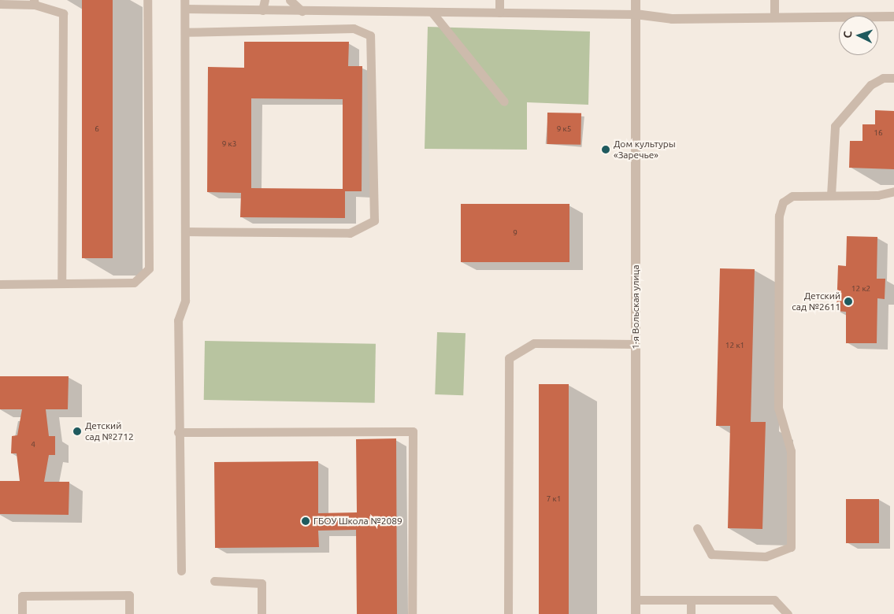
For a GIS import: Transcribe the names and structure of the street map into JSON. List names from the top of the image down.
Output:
{
  "streets": {
    "street": ["1-я Вольская улица"]
  },
  "places": [
    "Дом культуры «Заречье»",
    "Детский сад №2611",
    "Детский сад №2712",
    "ГБОУ Школа №2089"
  ],
  "house_numbers": [
    "6",
    "9 к5",
    "16",
    "9 к3",
    "9",
    "12 к2",
    "12 к1",
    "4",
    "7 к1"
  ],
  "north": "left"
}
